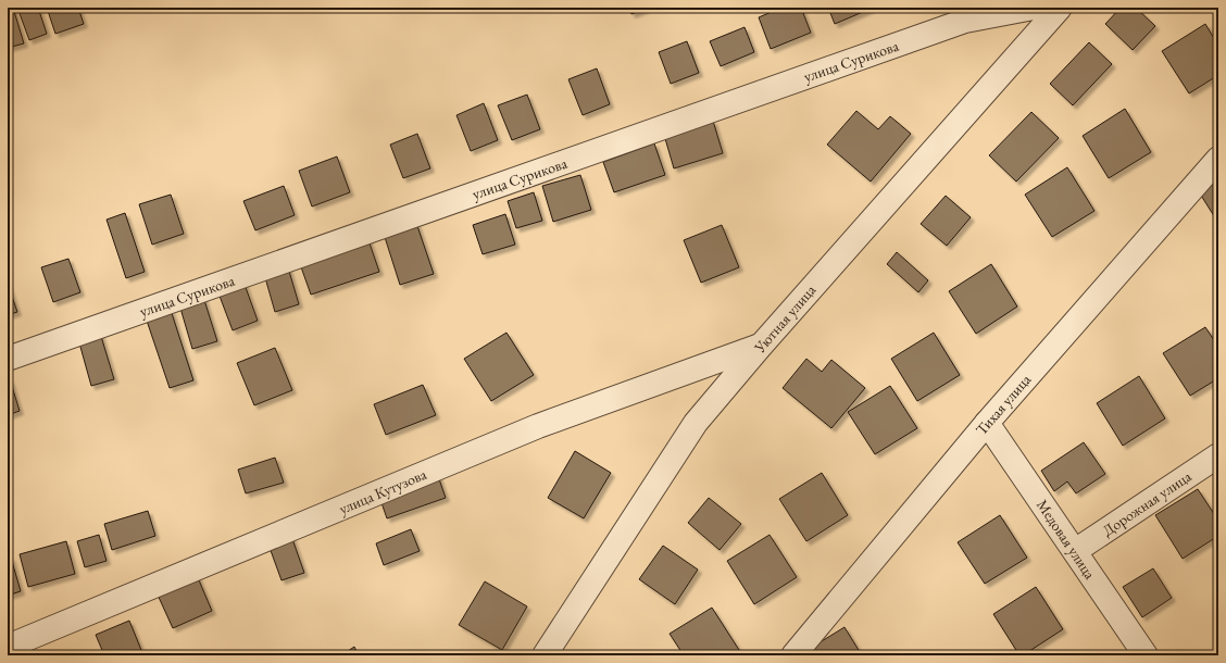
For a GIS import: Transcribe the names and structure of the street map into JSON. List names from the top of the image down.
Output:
{
  "streets": {
    "street": [
      "улица Сурикова",
      "Уютная улица",
      "Тихая улица",
      "улица Кутузова",
      "Дорожная улица",
      "Медовая улица"
    ]
  },
  "crossings": [
    ["Уютная улица", "улица Кутузова"],
    ["Тихая улица", "Медовая улица"],
    ["Дорожная улица", "Медовая улица"]
  ]
}
